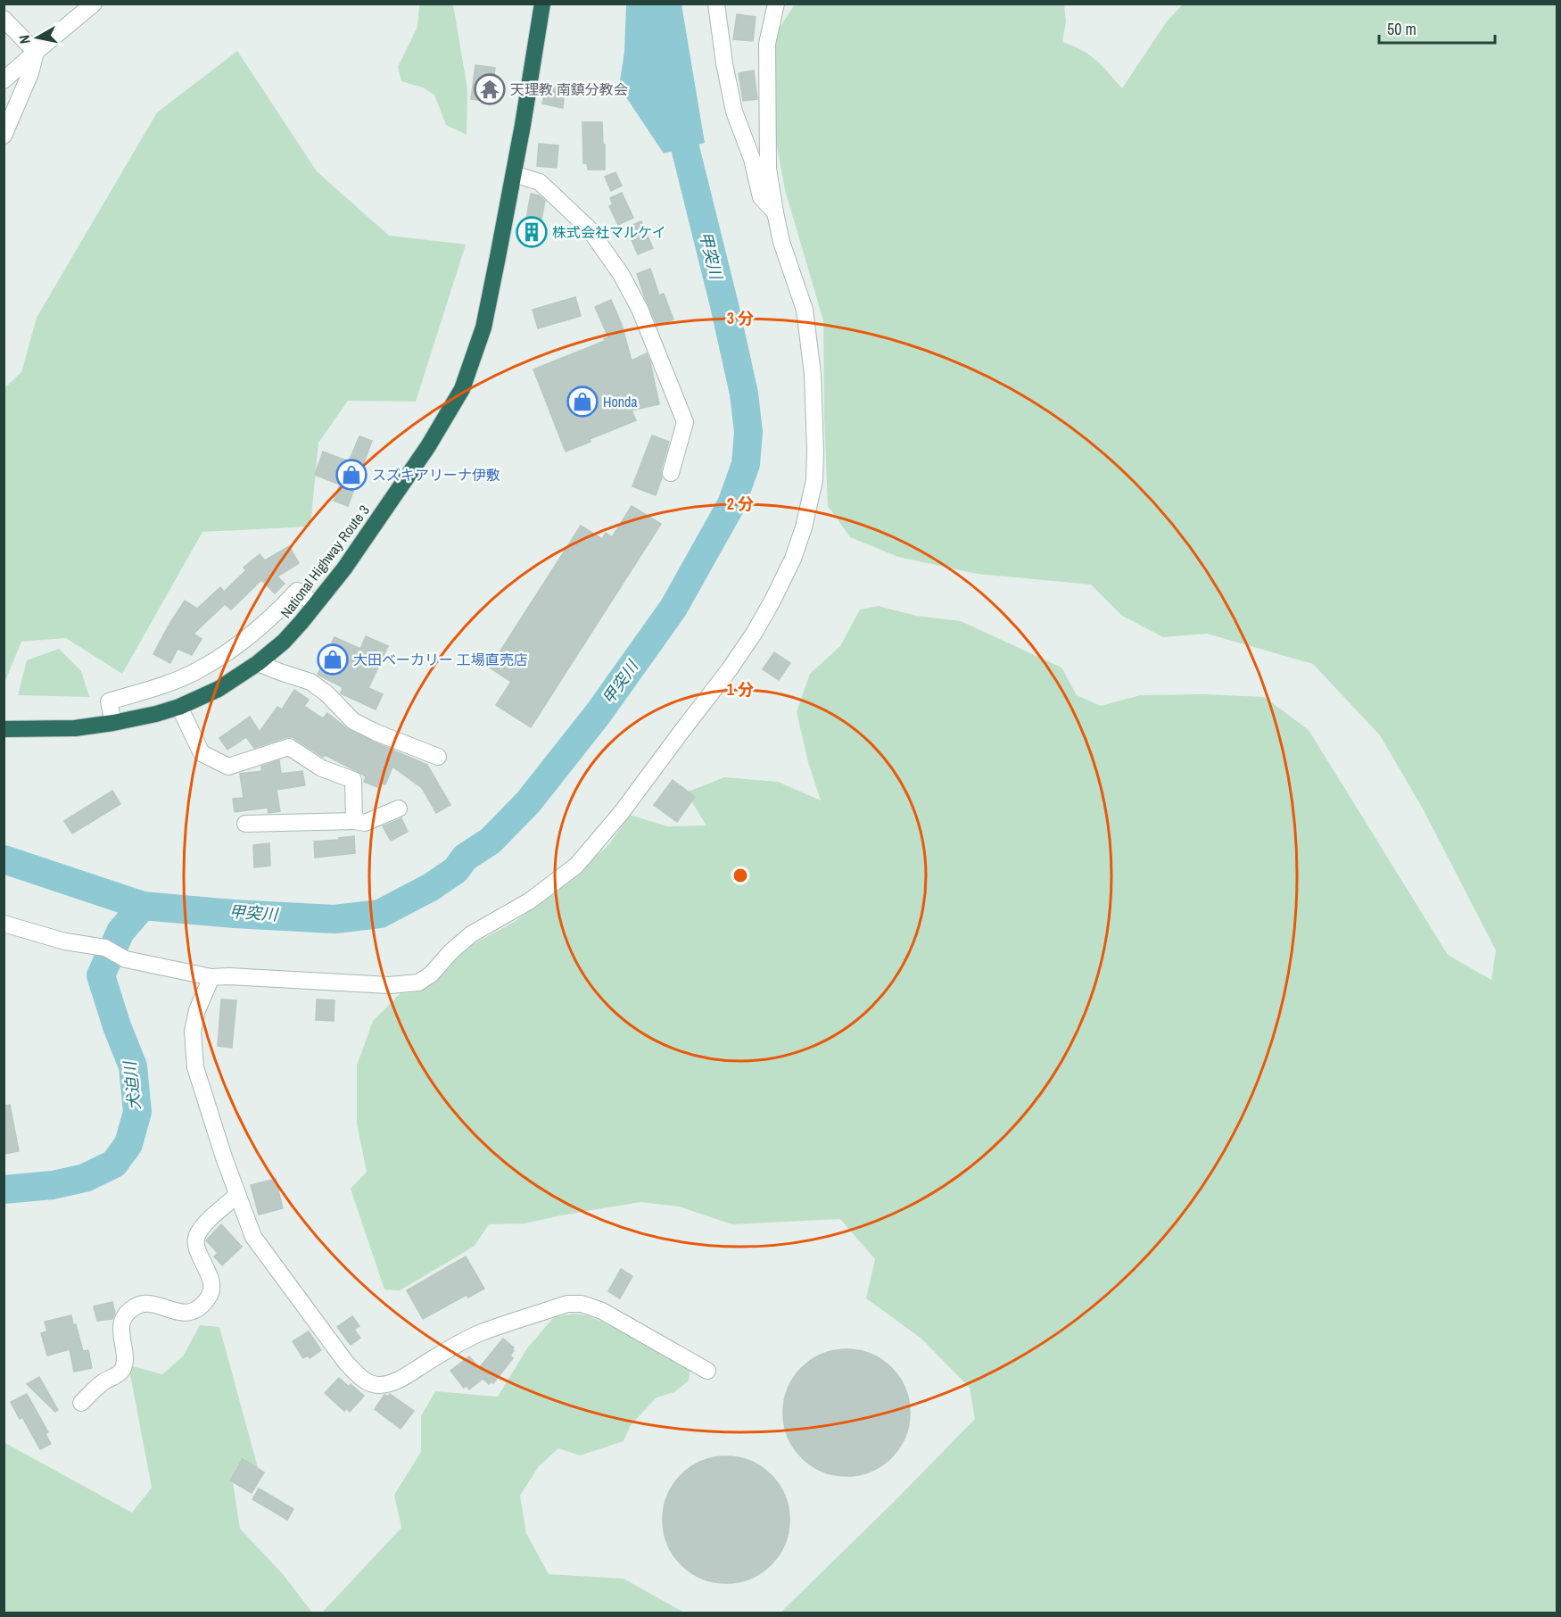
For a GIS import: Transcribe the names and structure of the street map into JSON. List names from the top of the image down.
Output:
{
  "streets": {
    "highway": ["National Highway Route 3"]
  },
  "water": ["甲突川", "犬迫川"],
  "places": {
    "temple": ["天理教 南鎮分教会"],
    "building": ["株式会社マルケイ"],
    "shop": ["Honda", "スズキアリーナ伊敷", "大田ベーカリー 工場直売店"]
  },
  "scale_bar": "50 m",
  "north": "left",
  "rings": ["3 分", "2 分", "1 分"]
}
